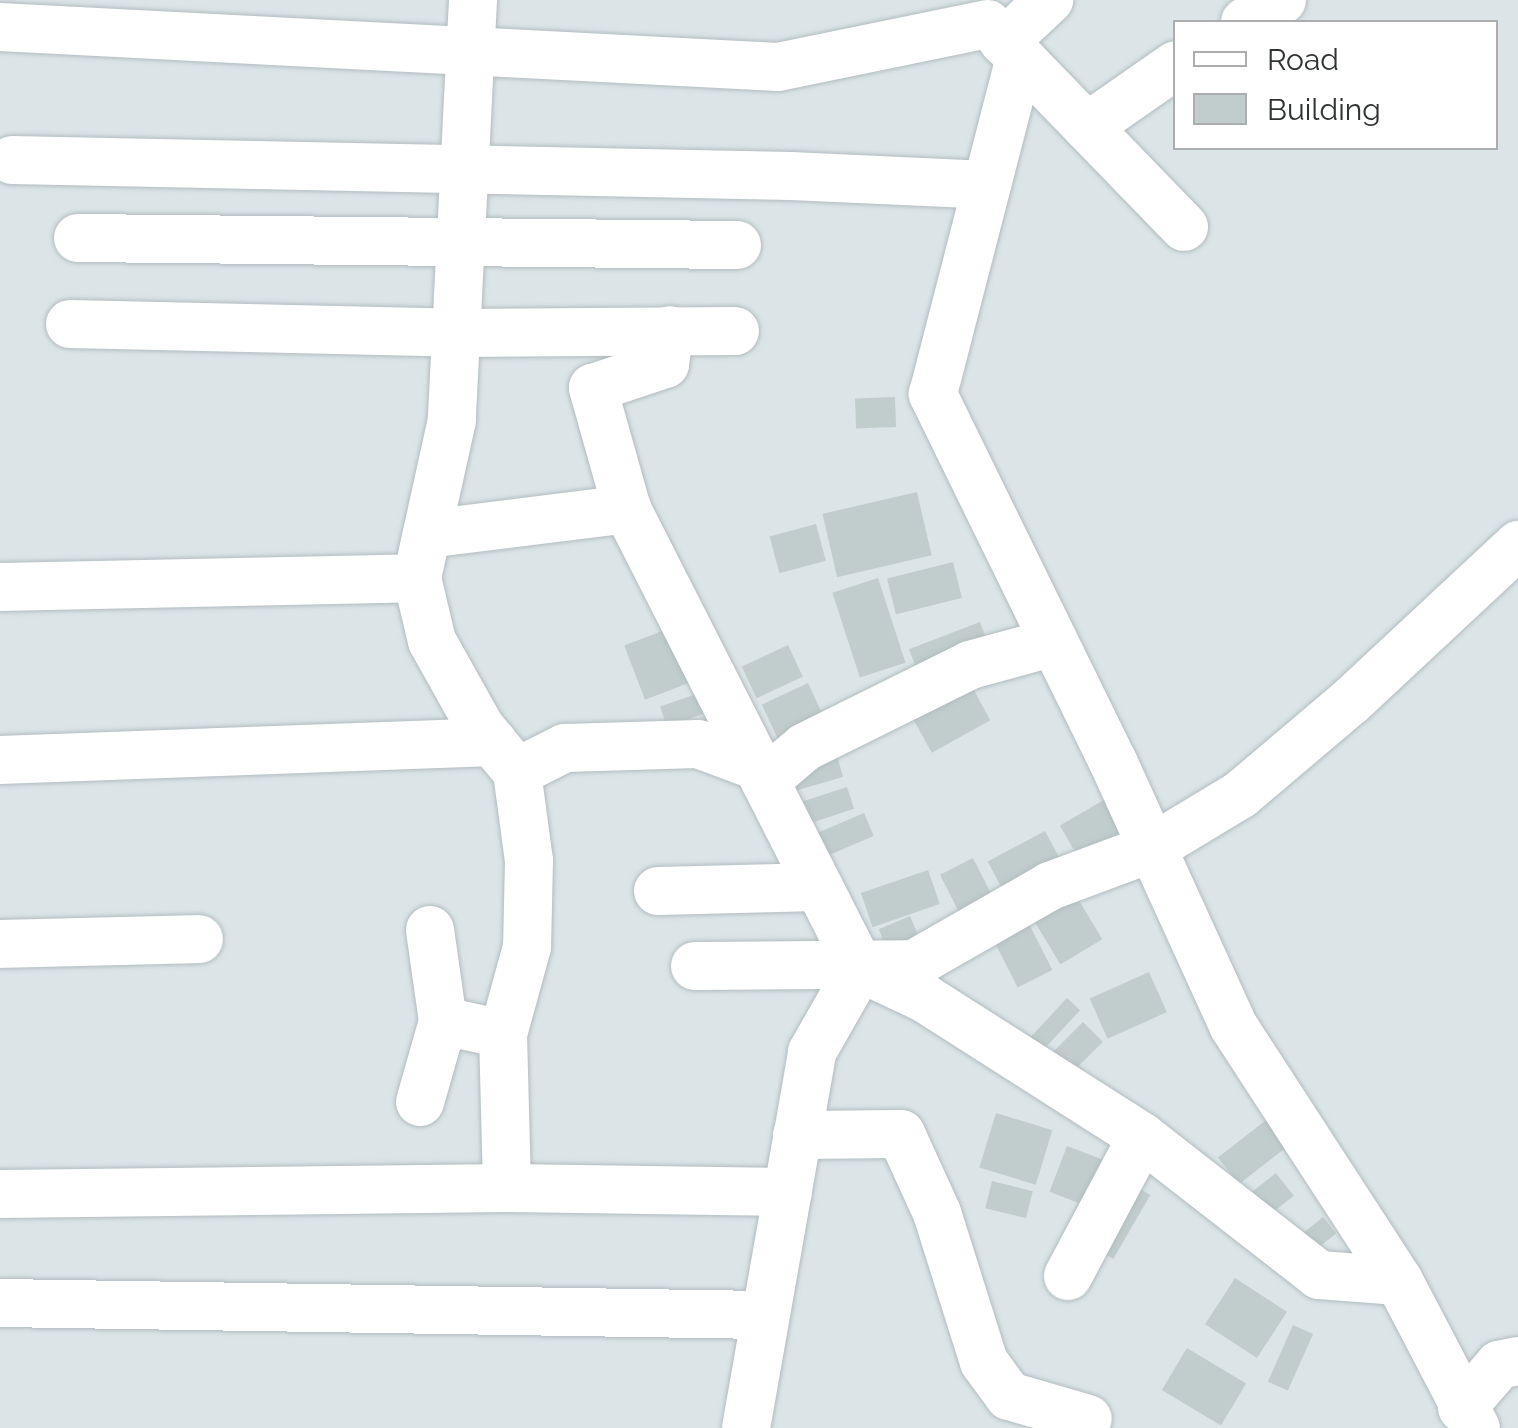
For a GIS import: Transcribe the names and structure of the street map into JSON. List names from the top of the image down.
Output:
{
  "legend": ["Road", "Building"]
}
